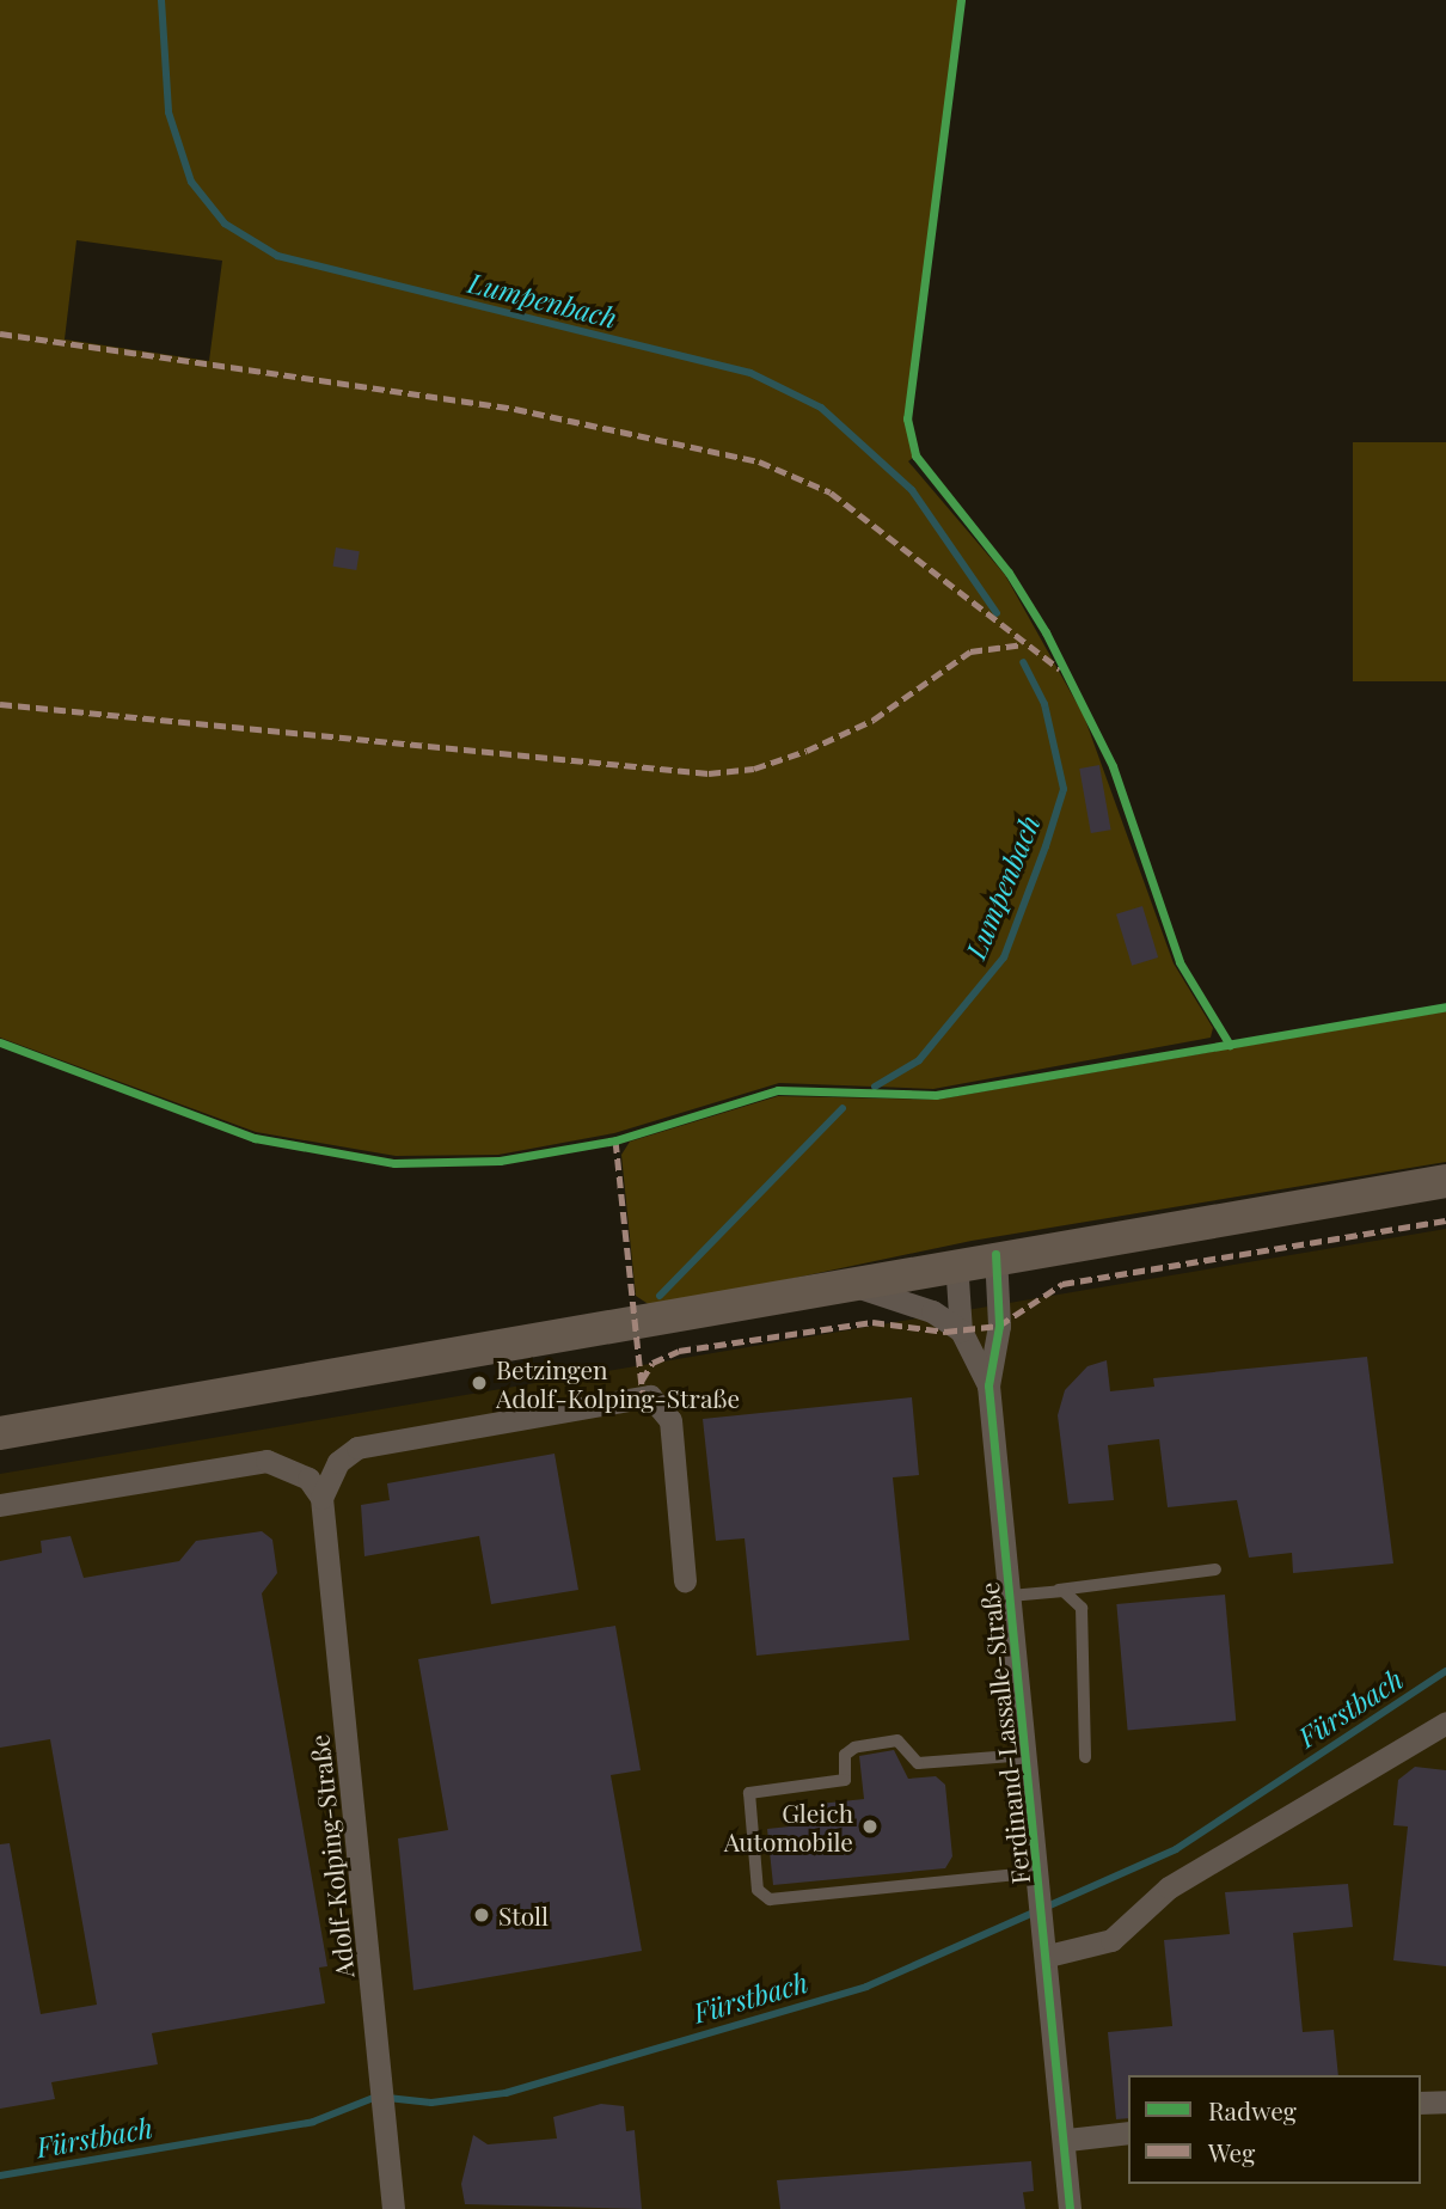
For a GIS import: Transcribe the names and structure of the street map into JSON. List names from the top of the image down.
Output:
{
  "streets": {
    "street": ["Ferdinand-Lassalle-Straße", "Adolf-Kolping-Straße"]
  },
  "water": ["Lumpenbach", "Fürstbach"],
  "places": ["Betzingen Adolf-Kolping-Straße", "Gleich Automobile", "Stoll"],
  "legend": ["Radweg", "Weg"]
}
